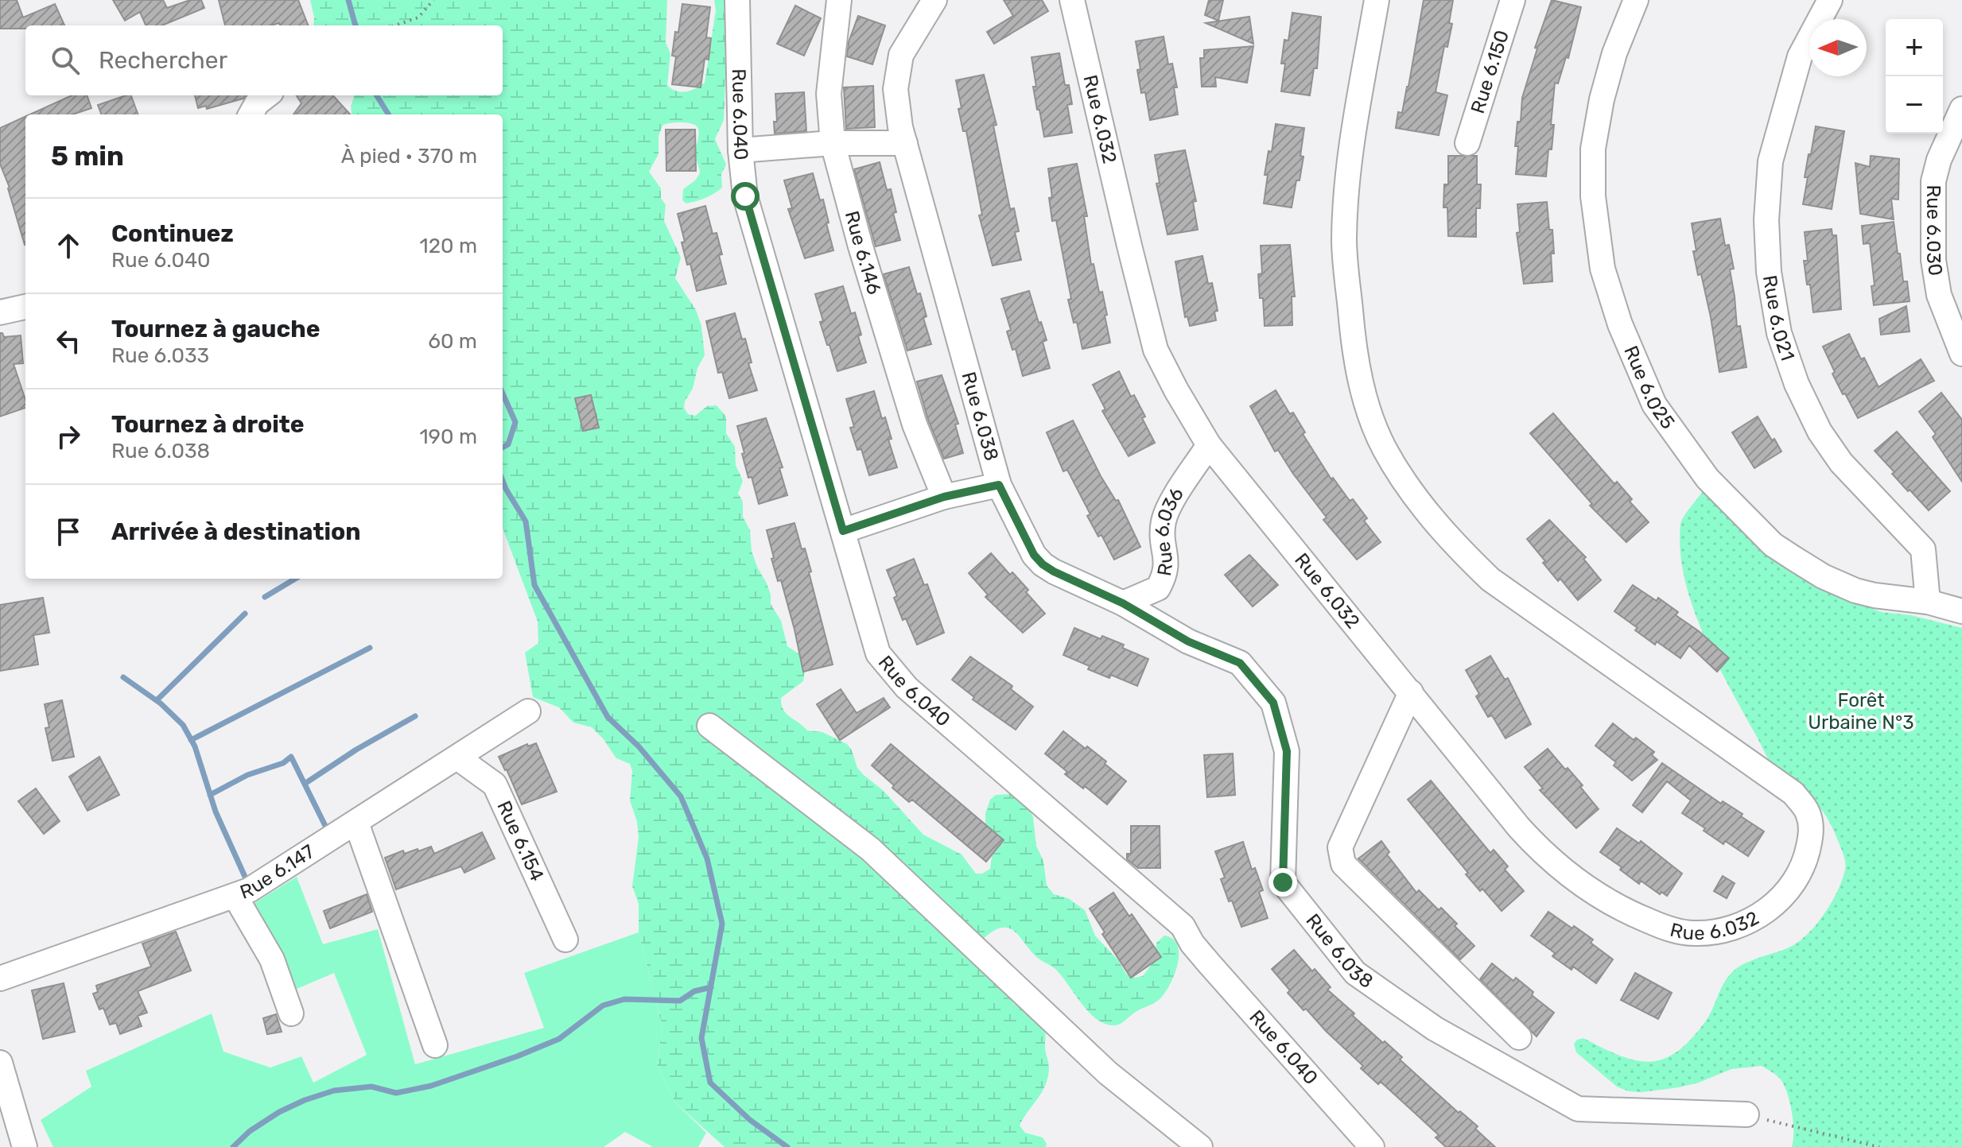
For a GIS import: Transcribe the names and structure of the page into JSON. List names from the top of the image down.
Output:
{
  "streets": {
    "street": [
      "Rue 6.150",
      "Rue 6.040",
      "Rue 6.032",
      "Rue 6.030",
      "Rue 6.146",
      "Rue 6.021",
      "Rue 6.025",
      "Rue 6.038",
      "Rue 6.036",
      "Rue 6.154",
      "Rue 6.147"
    ]
  },
  "crossings": [
    ["Rue 6.032", "Rue 6.036"],
    ["Rue 6.021", "Rue 6.025"],
    ["Rue 6.038", "Rue 6.036"],
    ["Rue 6.154", "Rue 6.147"]
  ],
  "parks": ["Forêt Urbaine N°3"],
  "north": "left",
  "page": {
    "map_buttons": ["+", "−"],
    "search": "Rechercher",
    "heading": ["5 min", "À pied · 370 m"],
    "list": [
      ["Continuez", "Rue 6.040", "120 m"],
      ["Tournez à gauche", "Rue 6.033", "60 m"],
      ["Tournez à droite", "Rue 6.038", "190 m"],
      "Arrivée à destination"
    ]
  }
}
